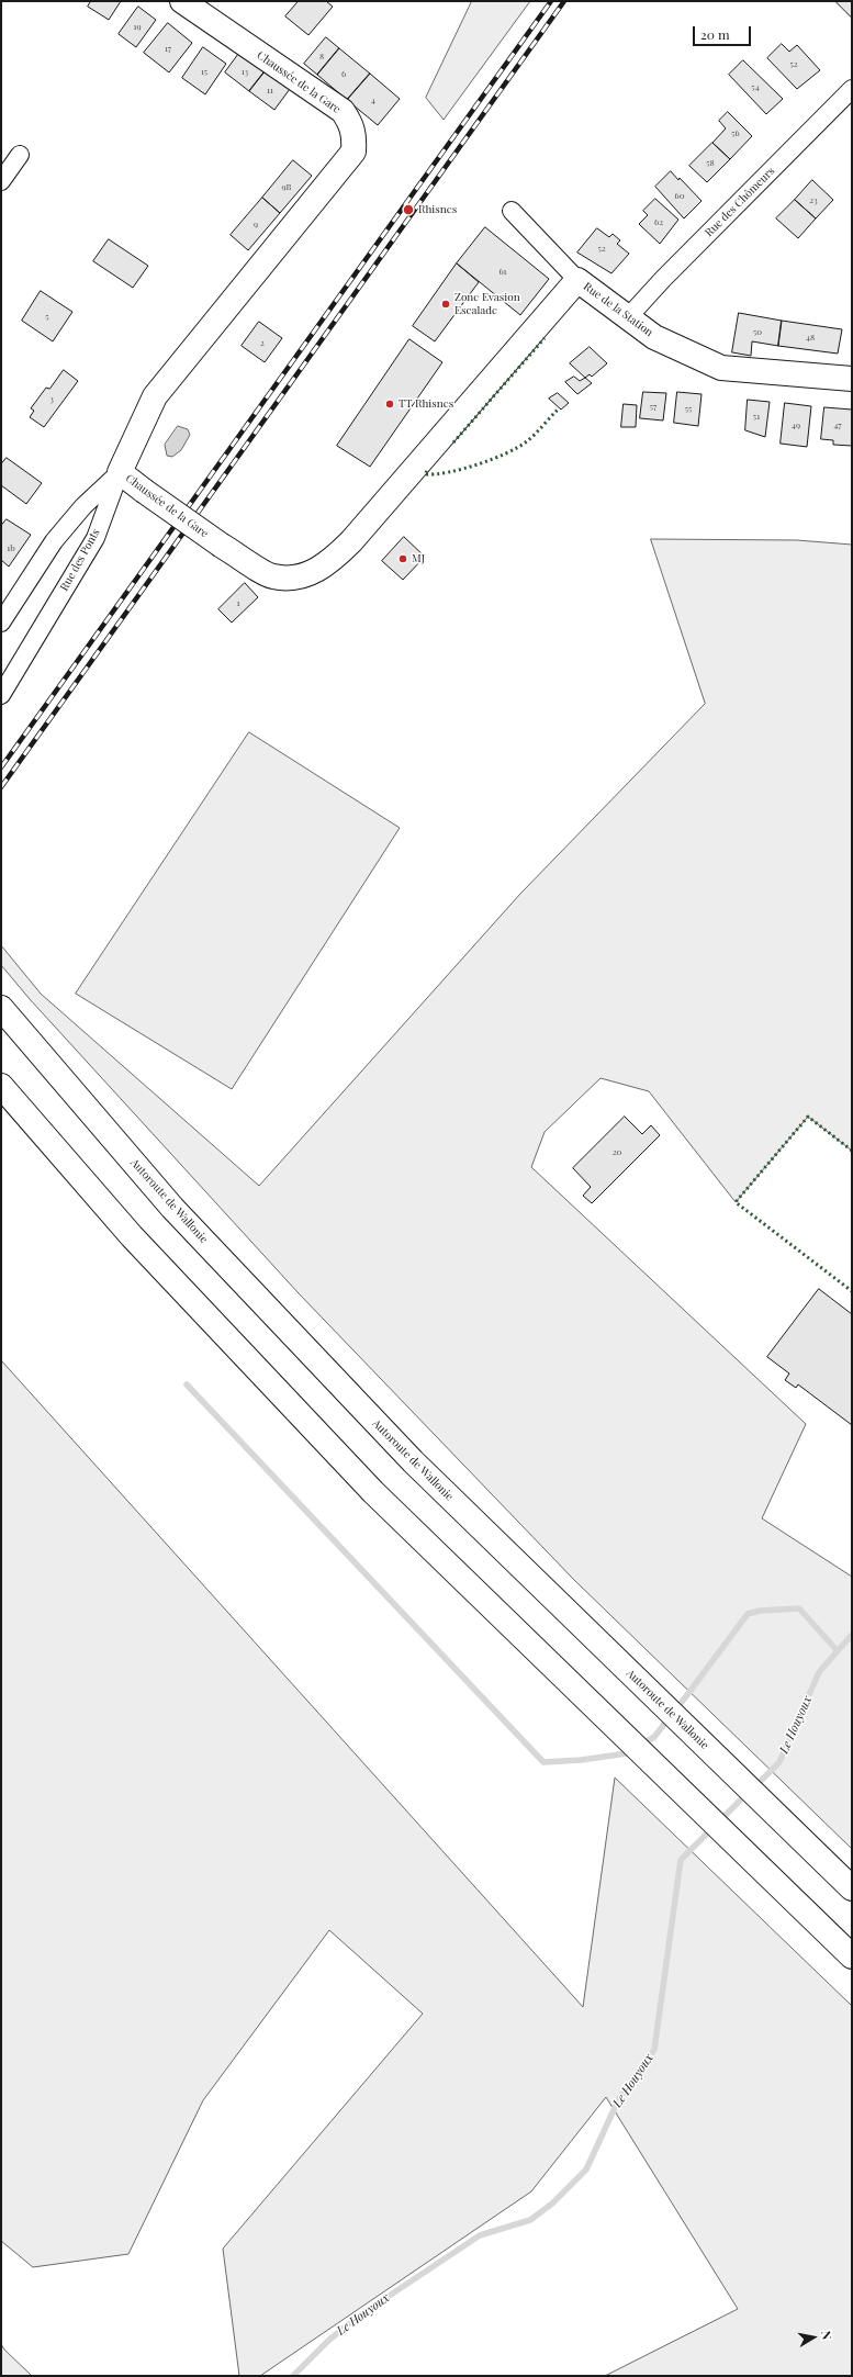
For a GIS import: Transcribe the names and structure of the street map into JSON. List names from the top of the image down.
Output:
{
  "streets": {
    "main road": ["Chaussée de la Gare", "Rue de la Station", "Autoroute de Wallonie"],
    "street": ["Rue des Chômeurs", "Rue des Ponts"]
  },
  "crossings": [
    ["Chaussée de la Gare", "Rue de la Station"],
    ["Chaussée de la Gare", "Rue des Ponts"],
    ["Rue des Chômeurs", "Rue de la Station"]
  ],
  "water": ["Le Houyoux"],
  "places": [
    "Rhisnes",
    "Zone Evasion Escalade",
    "TT Rhisnes",
    "MJ"
  ],
  "house_numbers": [
    "19",
    "17",
    "8",
    "52",
    "15",
    "13",
    "6",
    "54",
    "11",
    "4",
    "56",
    "58",
    "9B",
    "60",
    "23",
    "62",
    "9",
    "52",
    "61",
    "5",
    "50",
    "48",
    "2",
    "3",
    "57",
    "55",
    "51",
    "49",
    "47",
    "1b",
    "1",
    "20"
  ],
  "scale_bar": "20 m",
  "north": "right"
}
